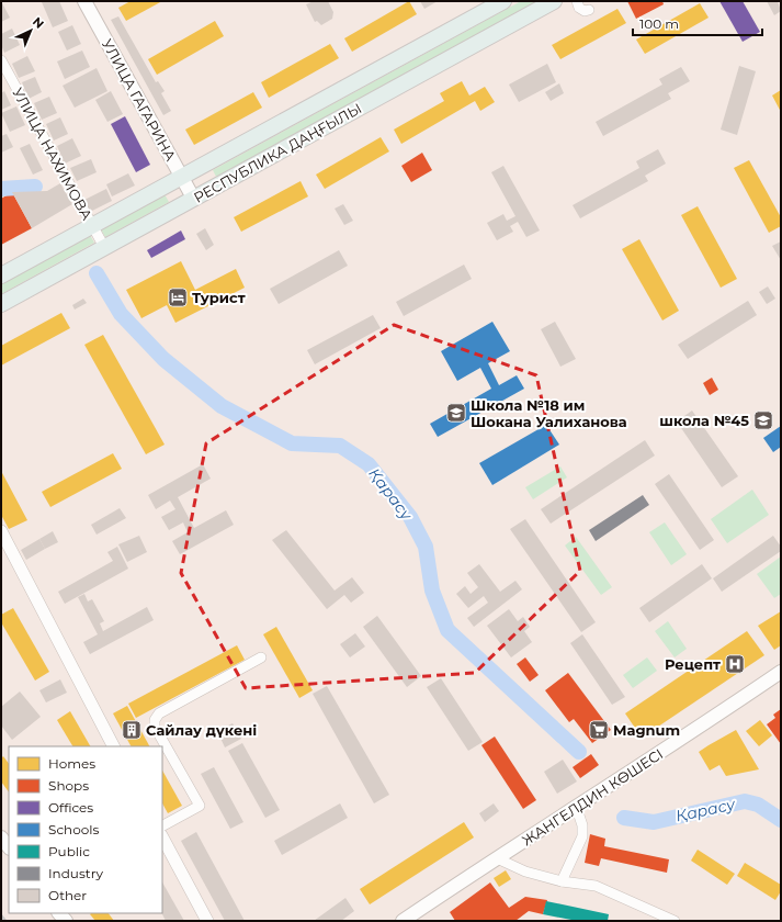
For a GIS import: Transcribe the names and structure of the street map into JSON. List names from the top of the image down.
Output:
{
  "streets": {
    "main road": ["УЛИЦА ГАГАРИНА", "РЕСПУБЛИКА ДАҢҒЫЛЫ", "ЖАНГЕЛДИН КӨШЕСІ"],
    "street": ["УЛИЦА НАХИМОВА"]
  },
  "crossings": [
    ["УЛИЦА ГАГАРИНА", "РЕСПУБЛИКА ДАҢҒЫЛЫ"],
    ["РЕСПУБЛИКА ДАҢҒЫЛЫ", "УЛИЦА НАХИМОВА"]
  ],
  "water": ["Қарасу"],
  "places": {
    "hotel": ["Турист"],
    "school or university": ["Школа №18 им Шокана Уалиханова", "школа №45"],
    "hospital": ["Рецепт"],
    "building": ["Сайлау дүкені"],
    "supermarket": ["Magnum"]
  },
  "legend": [
    "Homes",
    "Shops",
    "Offices",
    "Schools",
    "Public",
    "Industry",
    "Other"
  ],
  "scale_bar": "100 m",
  "north": "top right"
}
